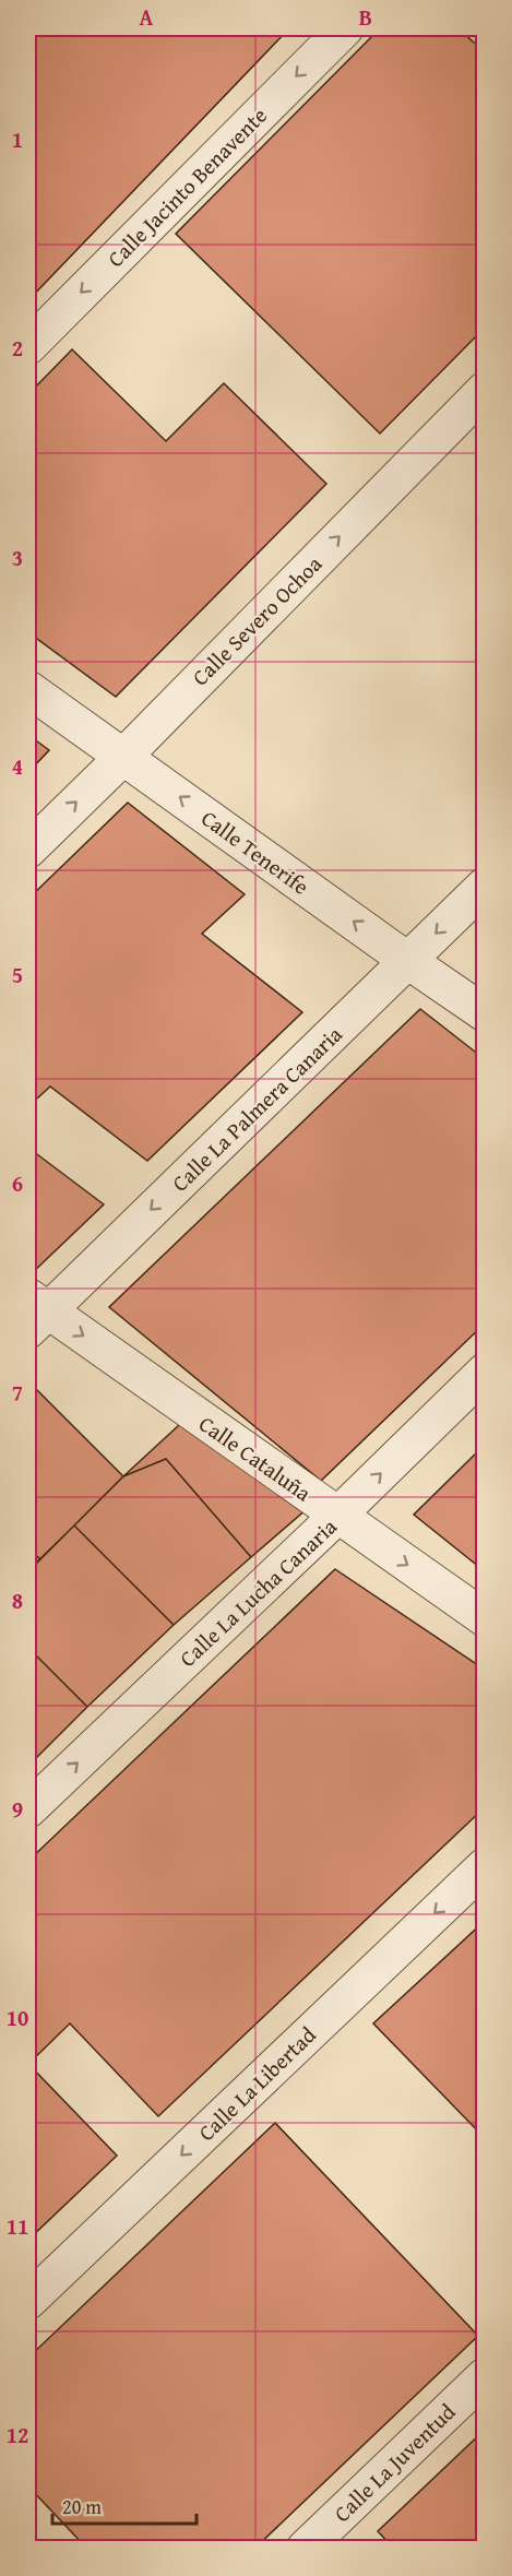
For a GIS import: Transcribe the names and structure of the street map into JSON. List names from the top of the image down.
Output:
{
  "streets": {
    "street": [
      "Calle Jacinto Benavente",
      "Calle Severo Ochoa",
      "Calle Tenerife",
      "Calle La Palmera Canaria",
      "Calle Cataluña",
      "Calle La Lucha Canaria",
      "Calle La Libertad",
      "Calle La Juventud"
    ]
  },
  "crossings": [
    ["Calle Severo Ochoa", "Calle Tenerife"],
    ["Calle Tenerife", "Calle La Palmera Canaria"],
    ["Calle La Palmera Canaria", "Calle Cataluña"],
    ["Calle Cataluña", "Calle La Lucha Canaria"]
  ],
  "one_way": [
    "Calle Jacinto Benavente",
    "Calle Severo Ochoa",
    "Calle Tenerife",
    "Calle La Palmera Canaria",
    "Calle Cataluña",
    "Calle La Lucha Canaria",
    "Calle La Libertad"
  ],
  "scale_bar": "20 m",
  "grid": {
    "columns": ["A", "B"],
    "rows": [
      "1",
      "2",
      "3",
      "4",
      "5",
      "6",
      "7",
      "8",
      "9",
      "10",
      "11",
      "12"
    ]
  }
}
